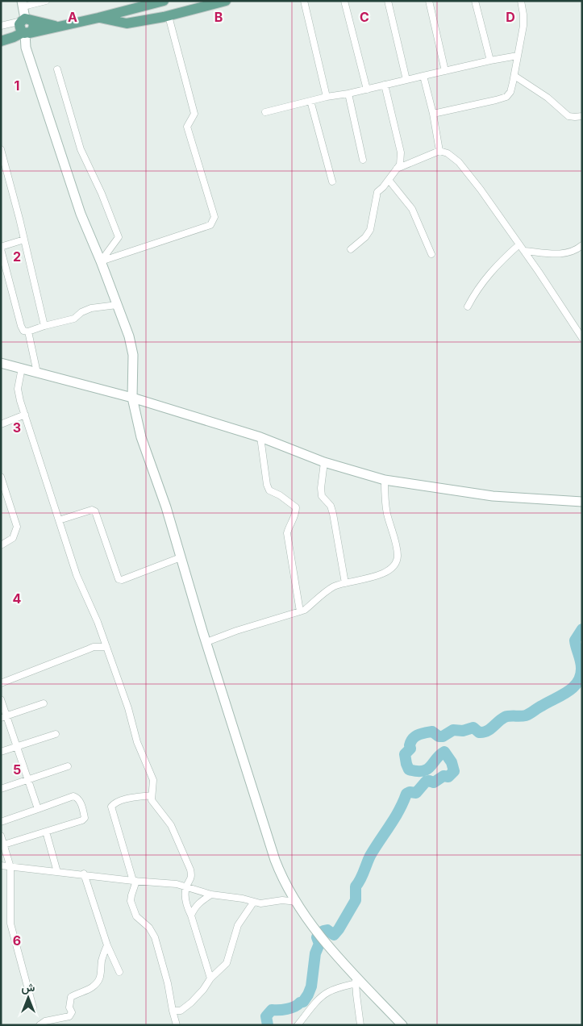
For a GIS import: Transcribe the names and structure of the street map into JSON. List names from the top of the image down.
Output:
{
  "north": "top",
  "grid": {
    "columns": [
      "A",
      "B",
      "C",
      "D"
    ],
    "rows": [
      "1",
      "2",
      "3",
      "4",
      "5",
      "6"
    ]
  }
}
